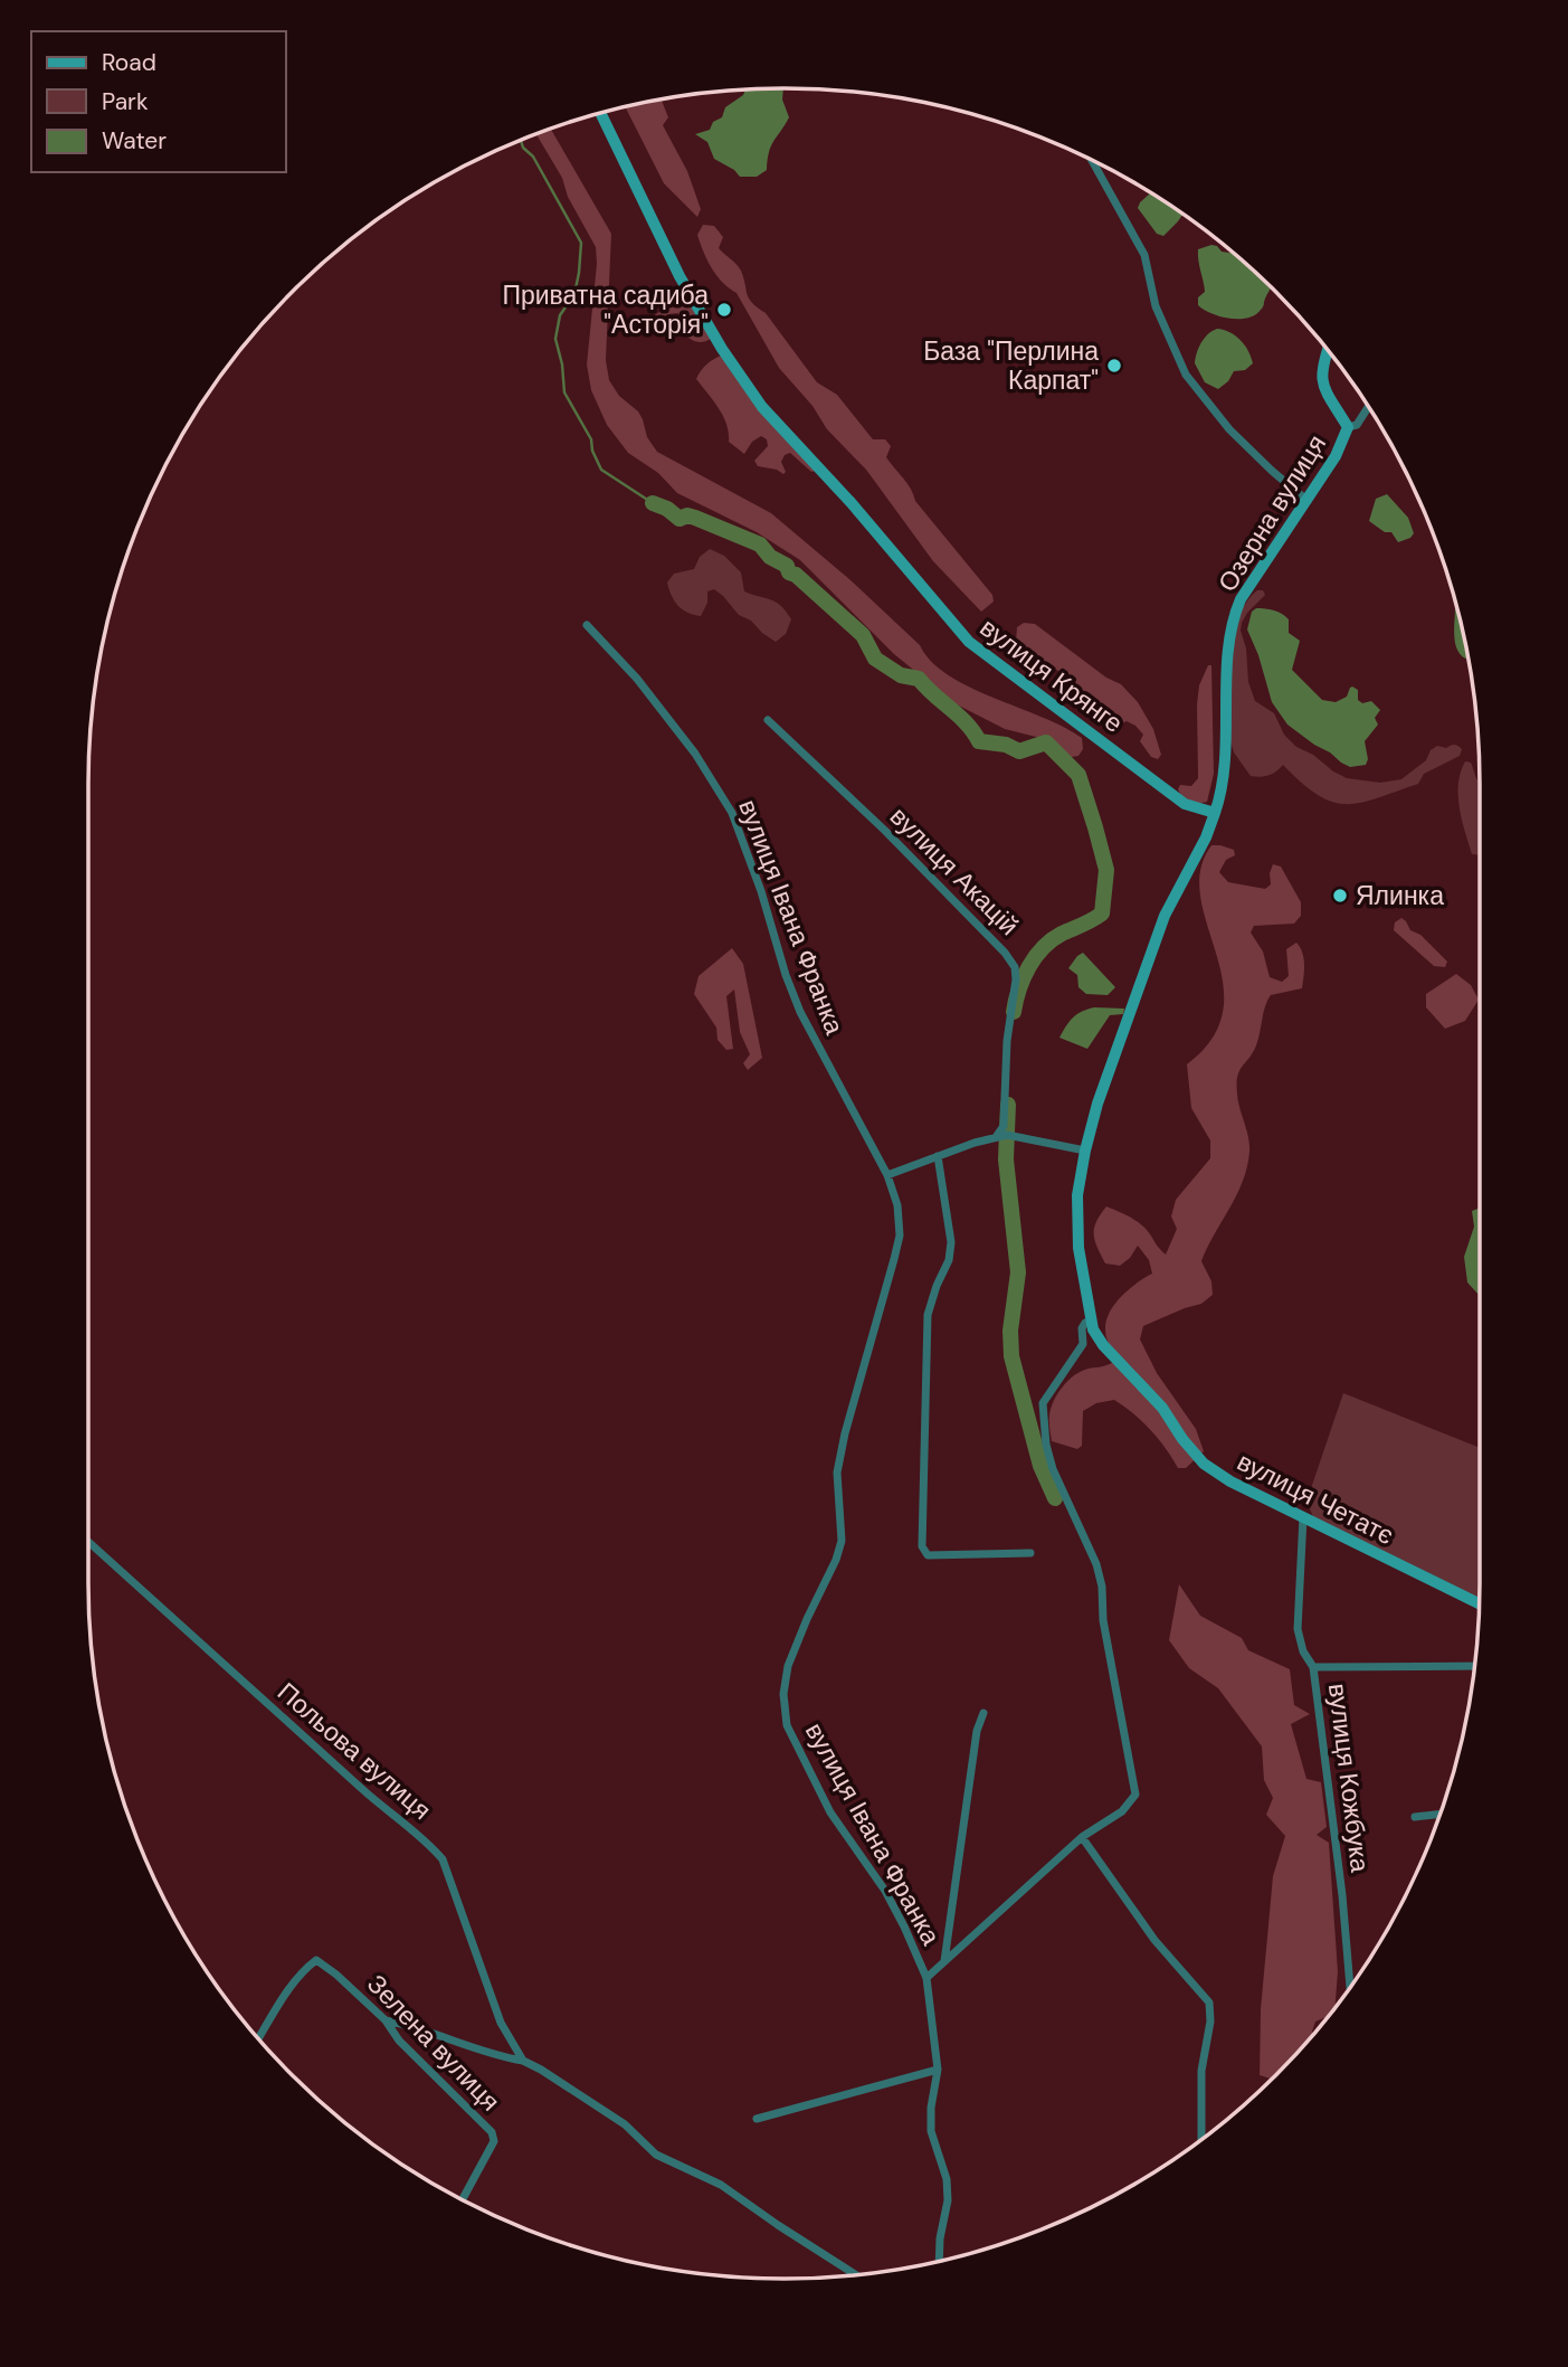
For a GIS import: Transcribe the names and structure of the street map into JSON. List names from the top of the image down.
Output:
{
  "streets": {
    "street": [
      "Озерна вулиця",
      "вулиця Крянге",
      "вулиця Акацій",
      "вулиця Івана Франка",
      "вулиця Четатє",
      "Польова вулиця",
      "вулиця Кожбука",
      "Зелена вулиця"
    ]
  },
  "crossings": [
    ["Озерна вулиця", "вулиця Крянге"],
    ["вулиця Четатє", "вулиця Кожбука"],
    ["Польова вулиця", "Зелена вулиця"]
  ],
  "places": ["Приватна садиба \"Асторія\"", "База \"Перлина Карпат\"", "Ялинка"],
  "legend": ["Road", "Park", "Water"]
}
